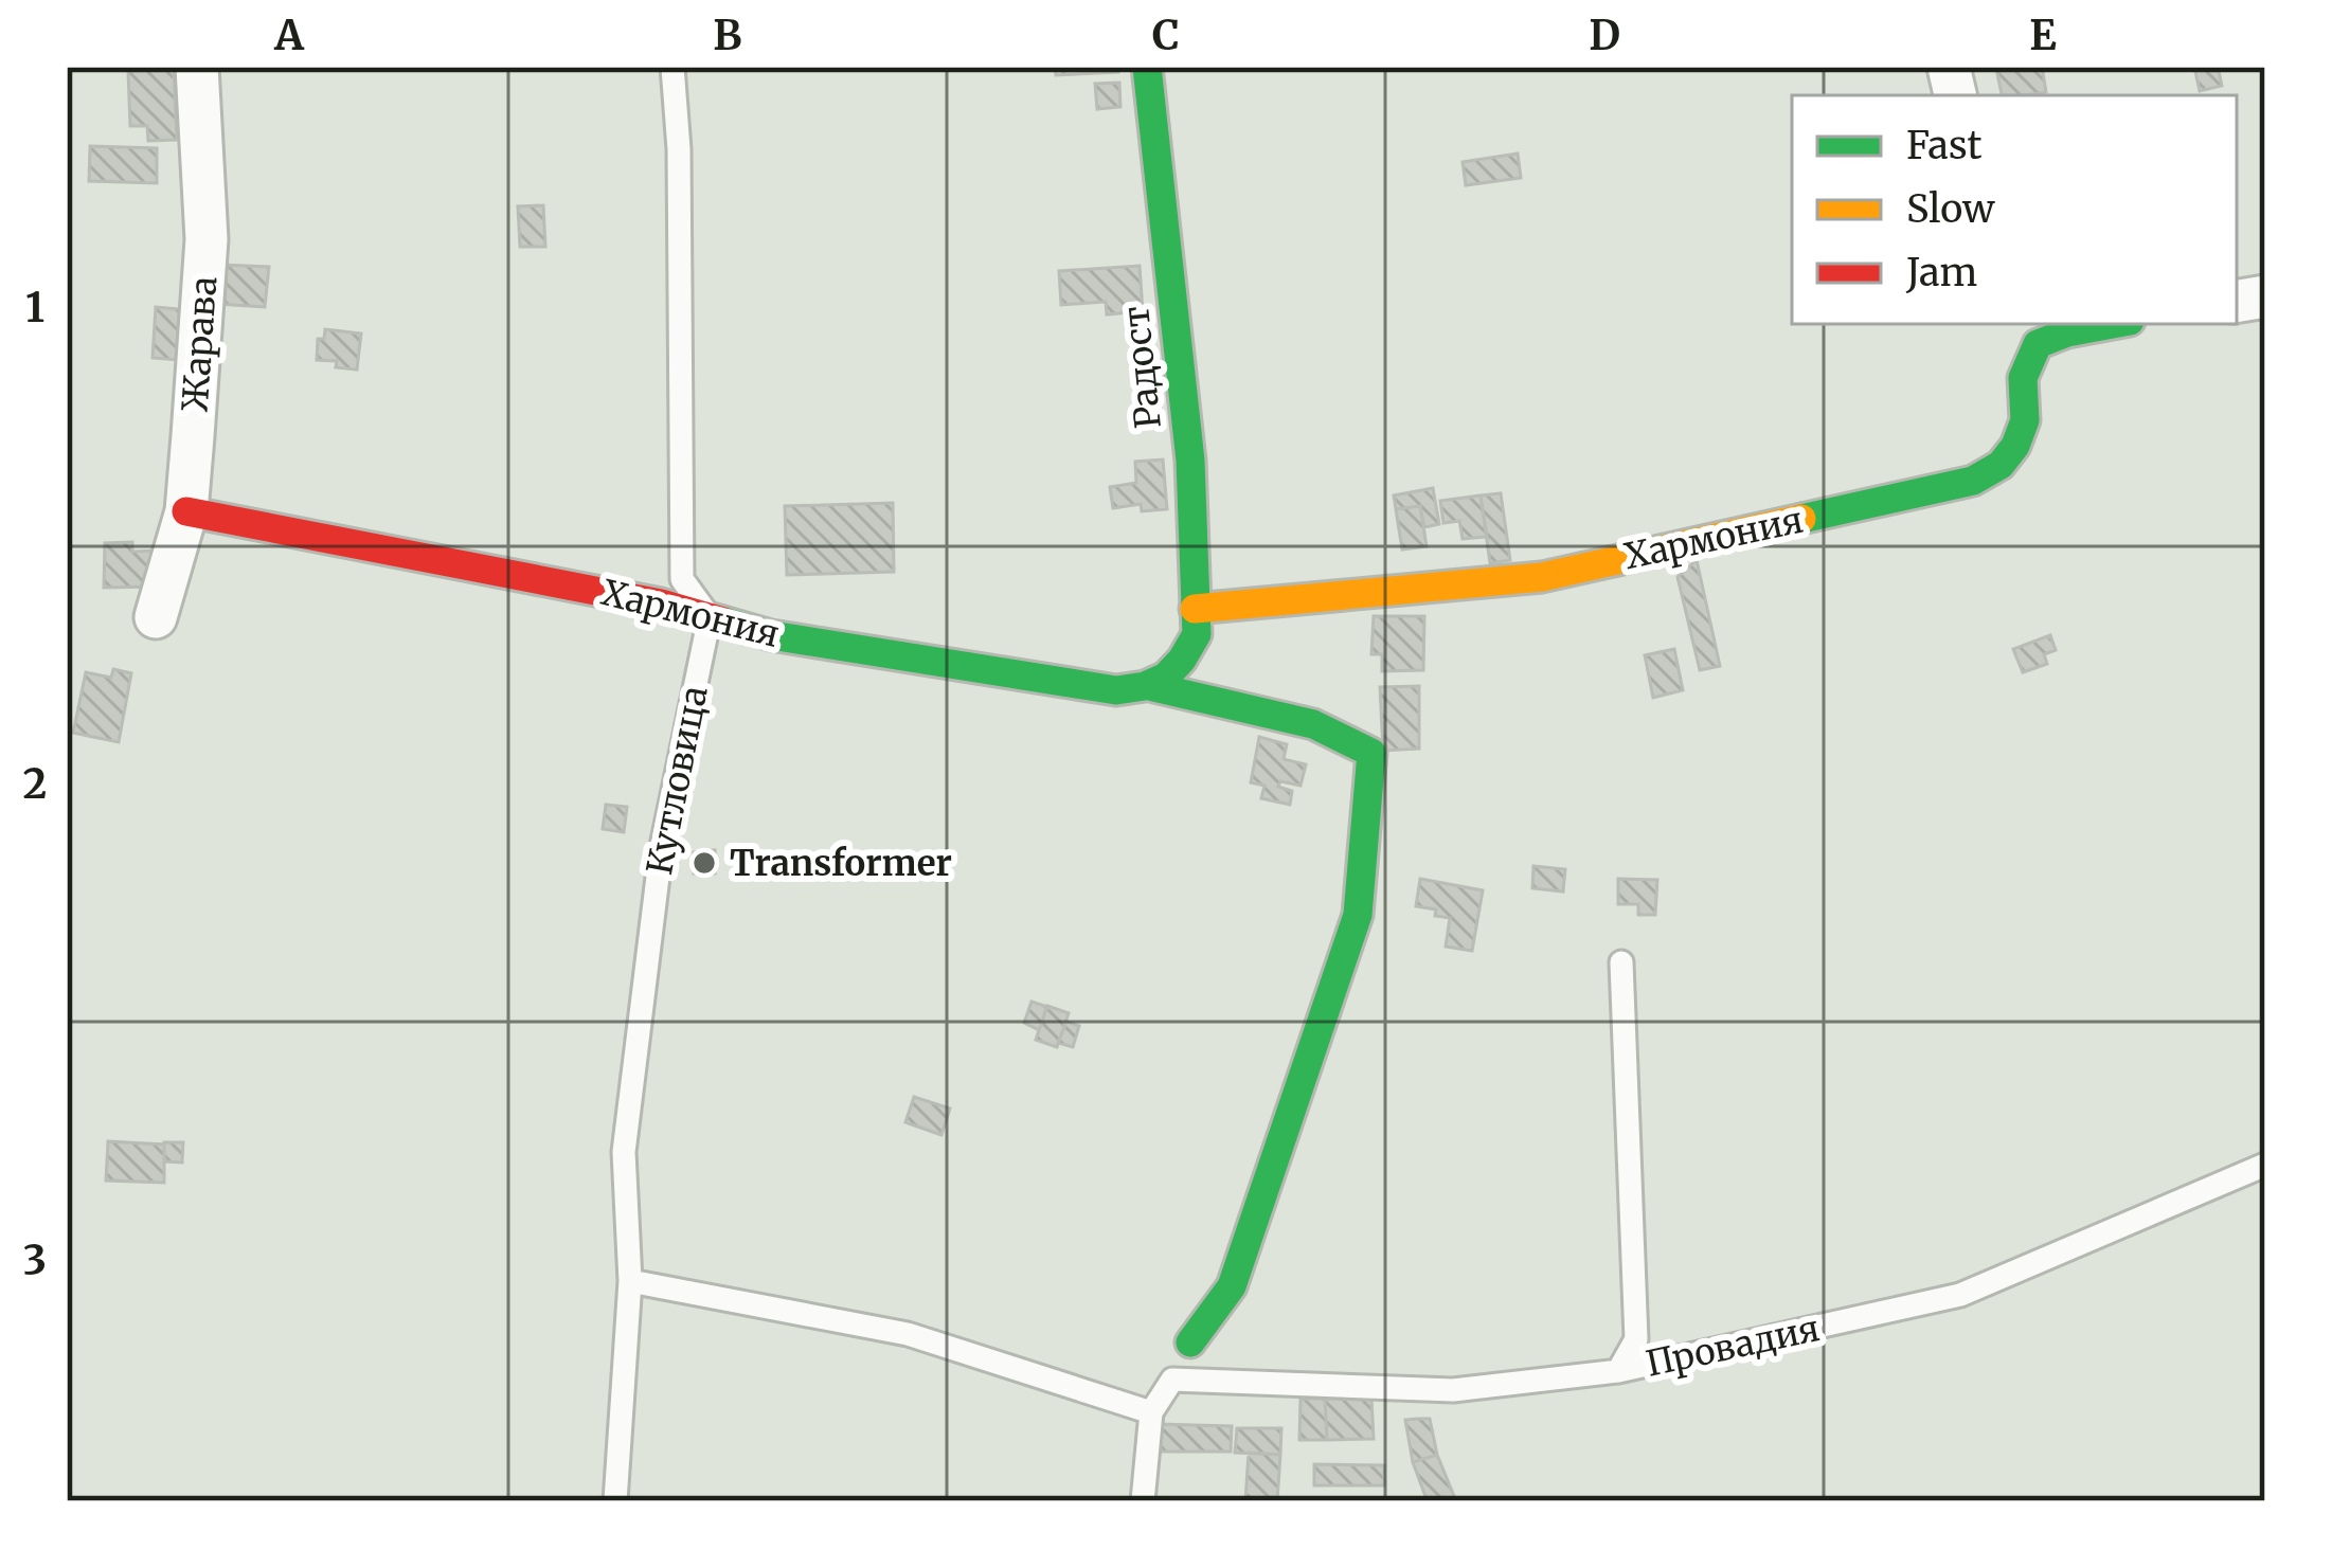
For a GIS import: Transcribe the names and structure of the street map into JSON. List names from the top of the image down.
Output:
{
  "streets": {
    "street": ["Жарава", "Радост", "Хармония"],
    "lane": ["Кутловица", "Провадия"]
  },
  "crossings": [
    ["Жарава", "Хармония"],
    ["Радост", "Хармония"],
    ["Хармония", "Кутловица"]
  ],
  "places": ["Transformer"],
  "legend": ["Fast", "Slow", "Jam"],
  "grid": {
    "columns": [
      "A",
      "B",
      "C",
      "D",
      "E"
    ],
    "rows": ["1", "2", "3"]
  }
}
